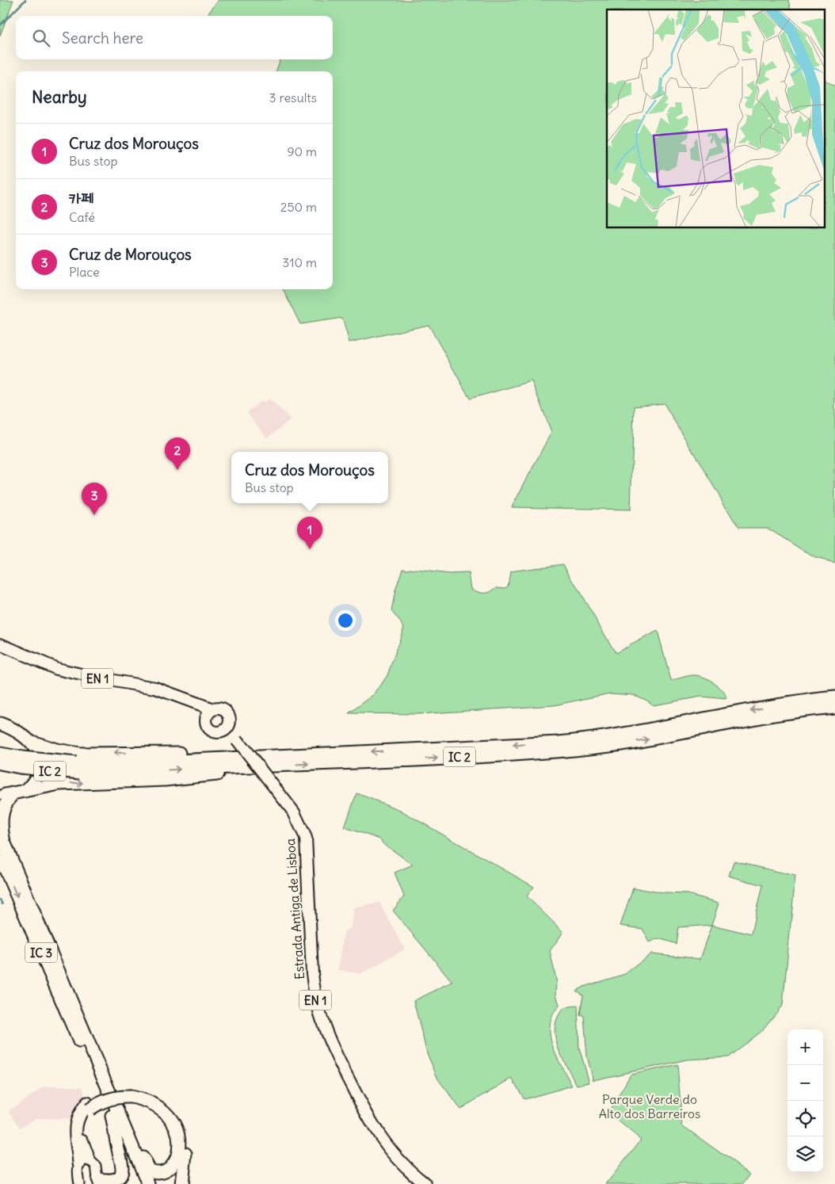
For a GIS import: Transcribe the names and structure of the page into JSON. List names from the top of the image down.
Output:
{
  "streets": {
    "highway": ["IC 2", "IC 3"],
    "main road": ["EN 1", "Estrada Antiga de Lisboa"]
  },
  "parks": ["Parque Verde do Alto dos Barreiros"],
  "page": {
    "search": "Search here",
    "heading": ["Nearby", "3 results"],
    "list": [
      {
        "mark": "1",
        "name": "Cruz dos Morouços",
        "note": "Bus stop",
        "value": "90 m"
      },
      {
        "mark": "2",
        "name": "카페",
        "note": "Café",
        "value": "250 m"
      },
      {
        "mark": "3",
        "name": "Cruz de Morouços",
        "note": "Place",
        "value": "310 m"
      }
    ],
    "pins": ["2", "3", "1"],
    "popup": ["Cruz dos Morouços", "Bus stop"],
    "map_buttons": ["+", "−"]
  }
}
